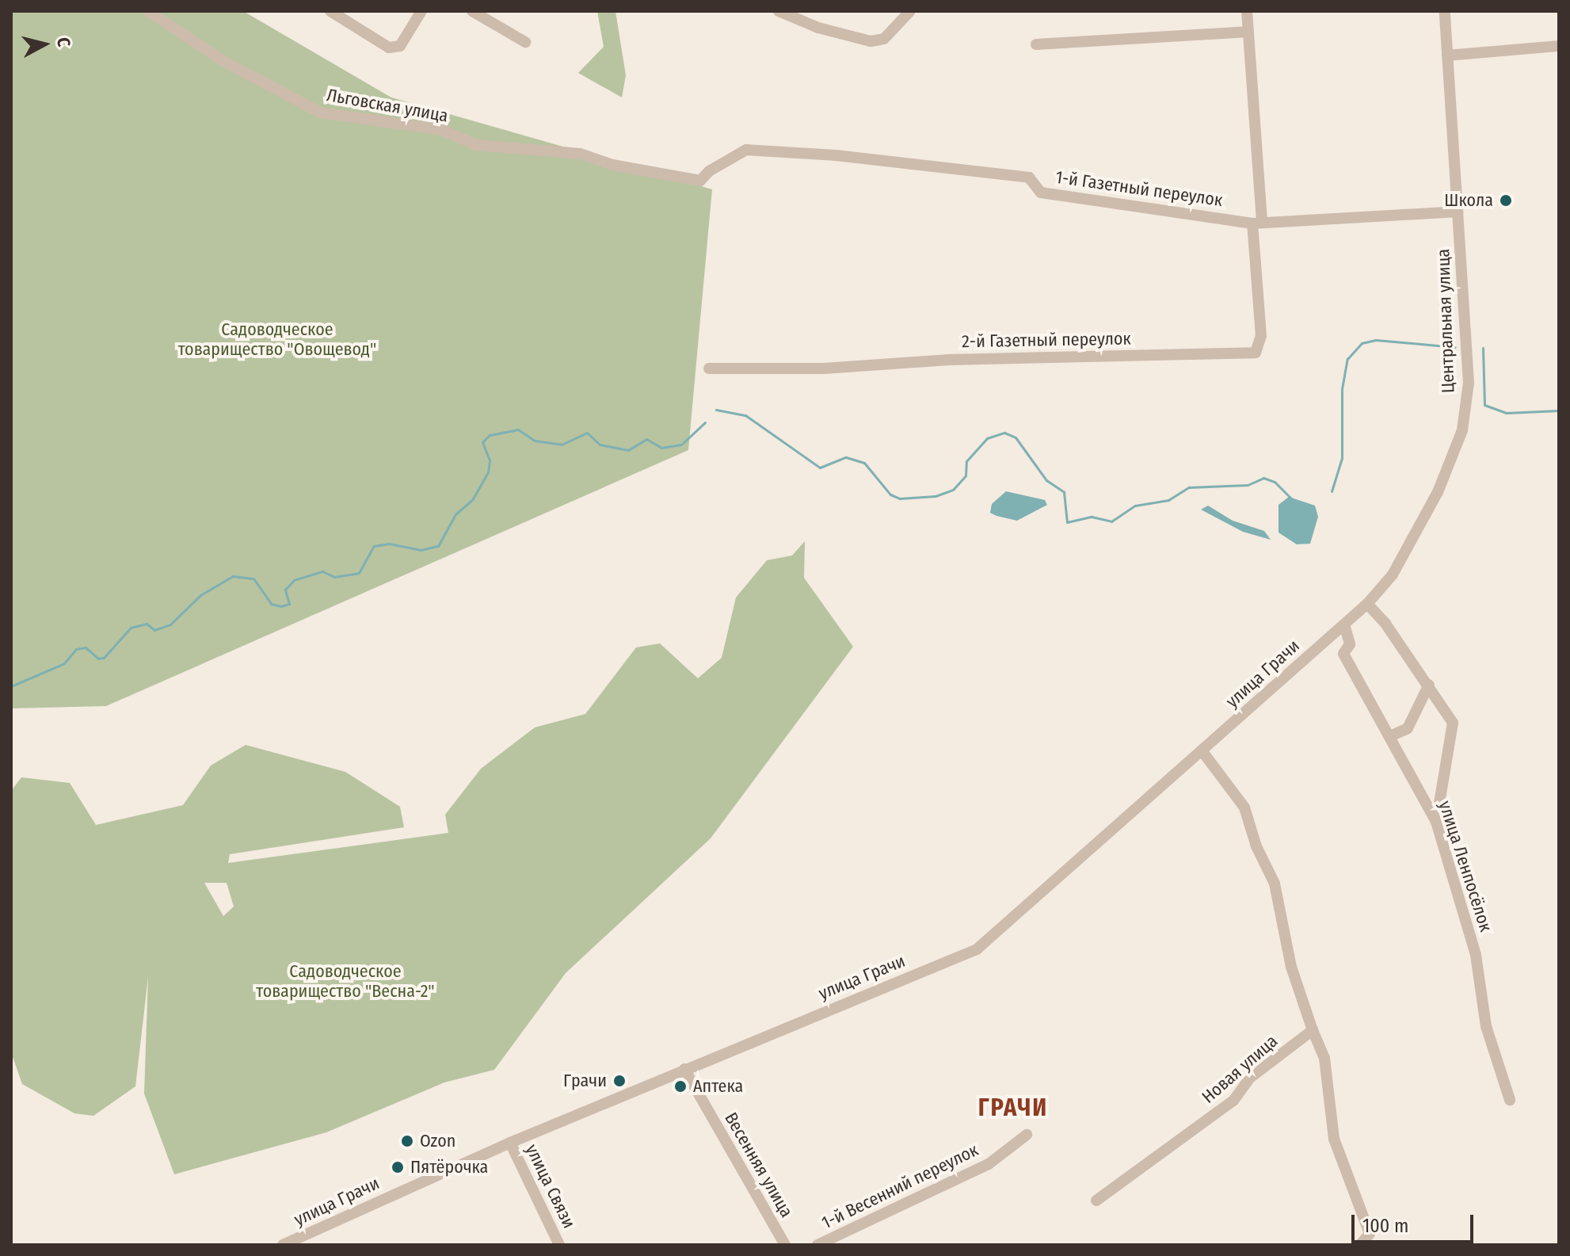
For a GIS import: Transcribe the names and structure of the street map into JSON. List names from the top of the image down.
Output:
{
  "streets": {
    "street": [
      "Льговская улица",
      "1-й Газетный переулок",
      "Центральная улица",
      "2-й Газетный переулок",
      "улица Грачи",
      "улица Ленпосёлок",
      "Новая улица",
      "Весенняя улица",
      "улица Связи",
      "1-й Весенний переулок"
    ]
  },
  "crossings": [
    ["Льговская улица", "1-й Газетный переулок"],
    ["1-й Газетный переулок", "Центральная улица"],
    ["1-й Газетный переулок", "2-й Газетный переулок"],
    ["Центральная улица", "улица Грачи"],
    ["улица Грачи", "улица Ленпосёлок"],
    ["улица Грачи", "Весенняя улица"],
    ["улица Грачи", "улица Связи"]
  ],
  "districts": ["ГРАЧИ"],
  "parks": ["Садоводческое товарищество \"Овощевод\"", "Садоводческое товарищество \"Весна-2\""],
  "places": [
    "Школа",
    "Грачи",
    "Аптека",
    "Ozon",
    "Пятёрочка"
  ],
  "scale_bar": "100 m",
  "north": "right"
}
